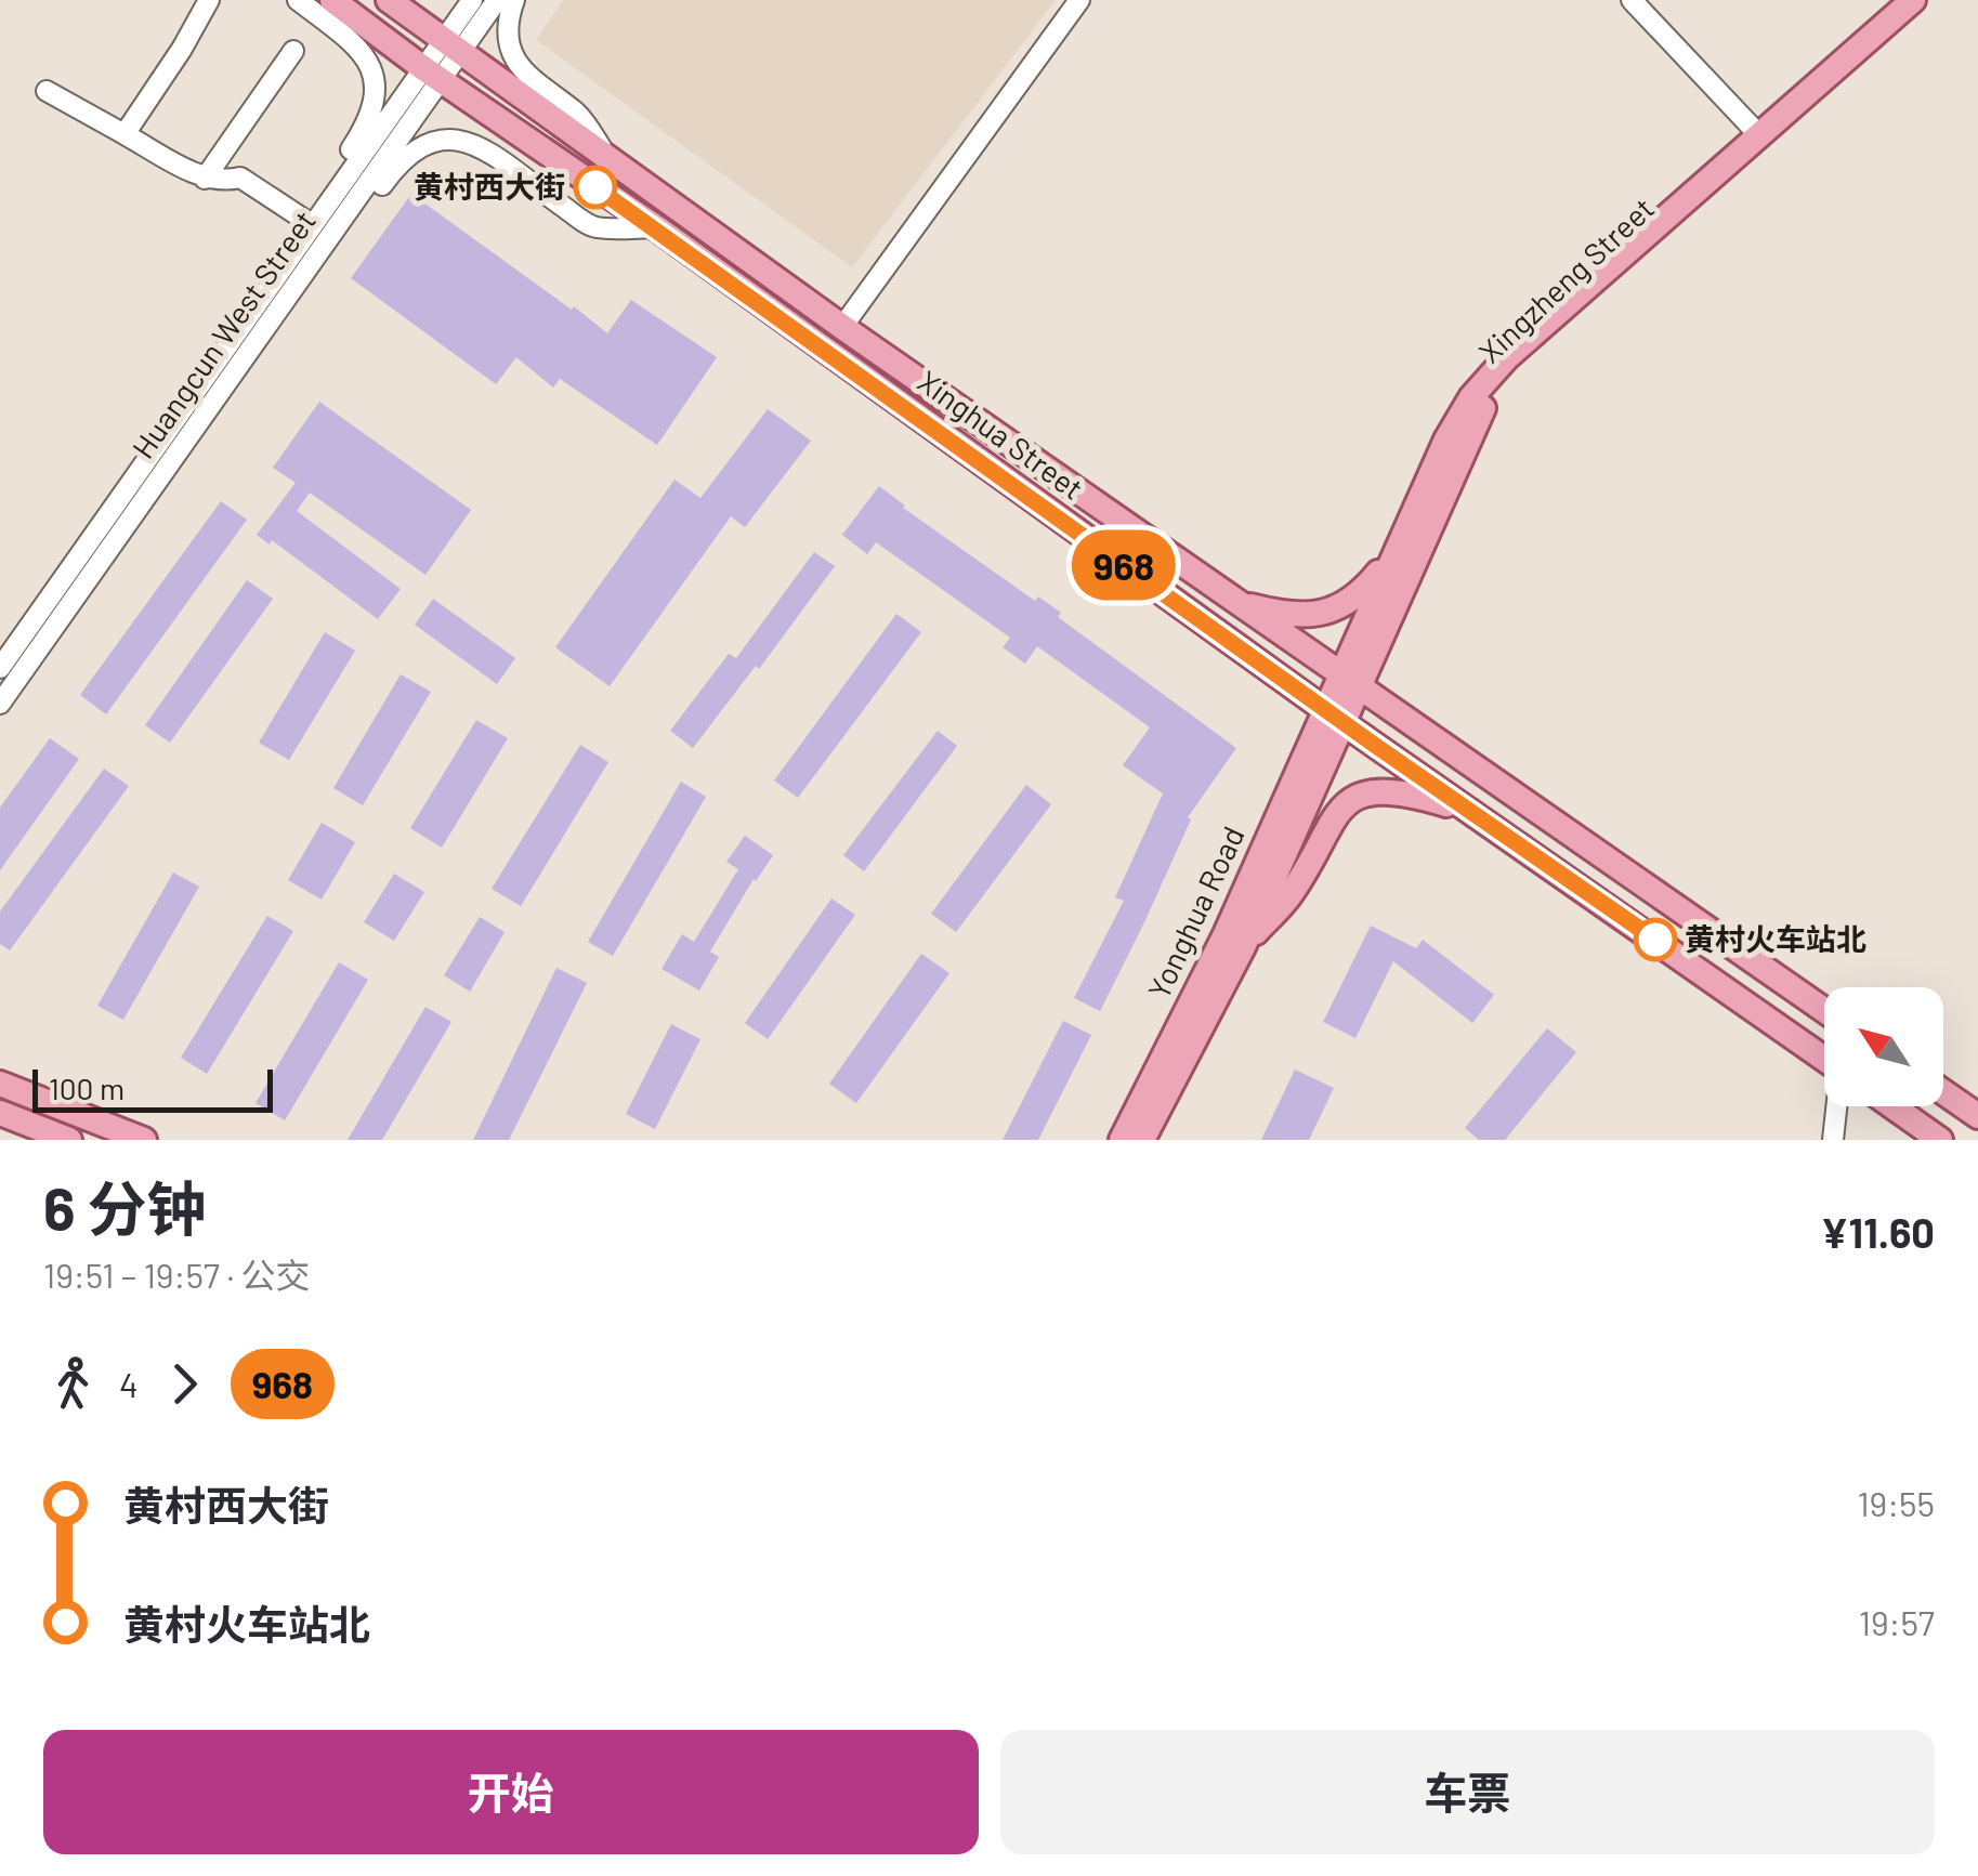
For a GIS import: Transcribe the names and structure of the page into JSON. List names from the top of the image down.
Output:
{
  "streets": {
    "main road": ["Xingzheng Street", "Xinghua Street", "Yonghua Road"],
    "street": ["Huangcun West Street"]
  },
  "crossings": [
    ["Xingzheng Street", "Xinghua Street"],
    ["Huangcun West Street", "Xinghua Street"],
    ["Xinghua Street", "Yonghua Road"]
  ],
  "places": ["黄村西大街", "黄村火车站北"],
  "lines": ["bus line 968"],
  "scale_bar": "100 m",
  "north": "top left",
  "page": {
    "on_map": "968",
    "scale": "100 m",
    "heading": ["6 分钟", "19:51 – 19:57 · 公交", "¥11.60"],
    "legs": ["4", "968"],
    "list": [
      {
        "name": "黄村西大街",
        "value": "19:55"
      },
      {
        "name": "黄村火车站北",
        "value": "19:57"
      }
    ],
    "buttons": ["开始", "车票"]
  }
}
